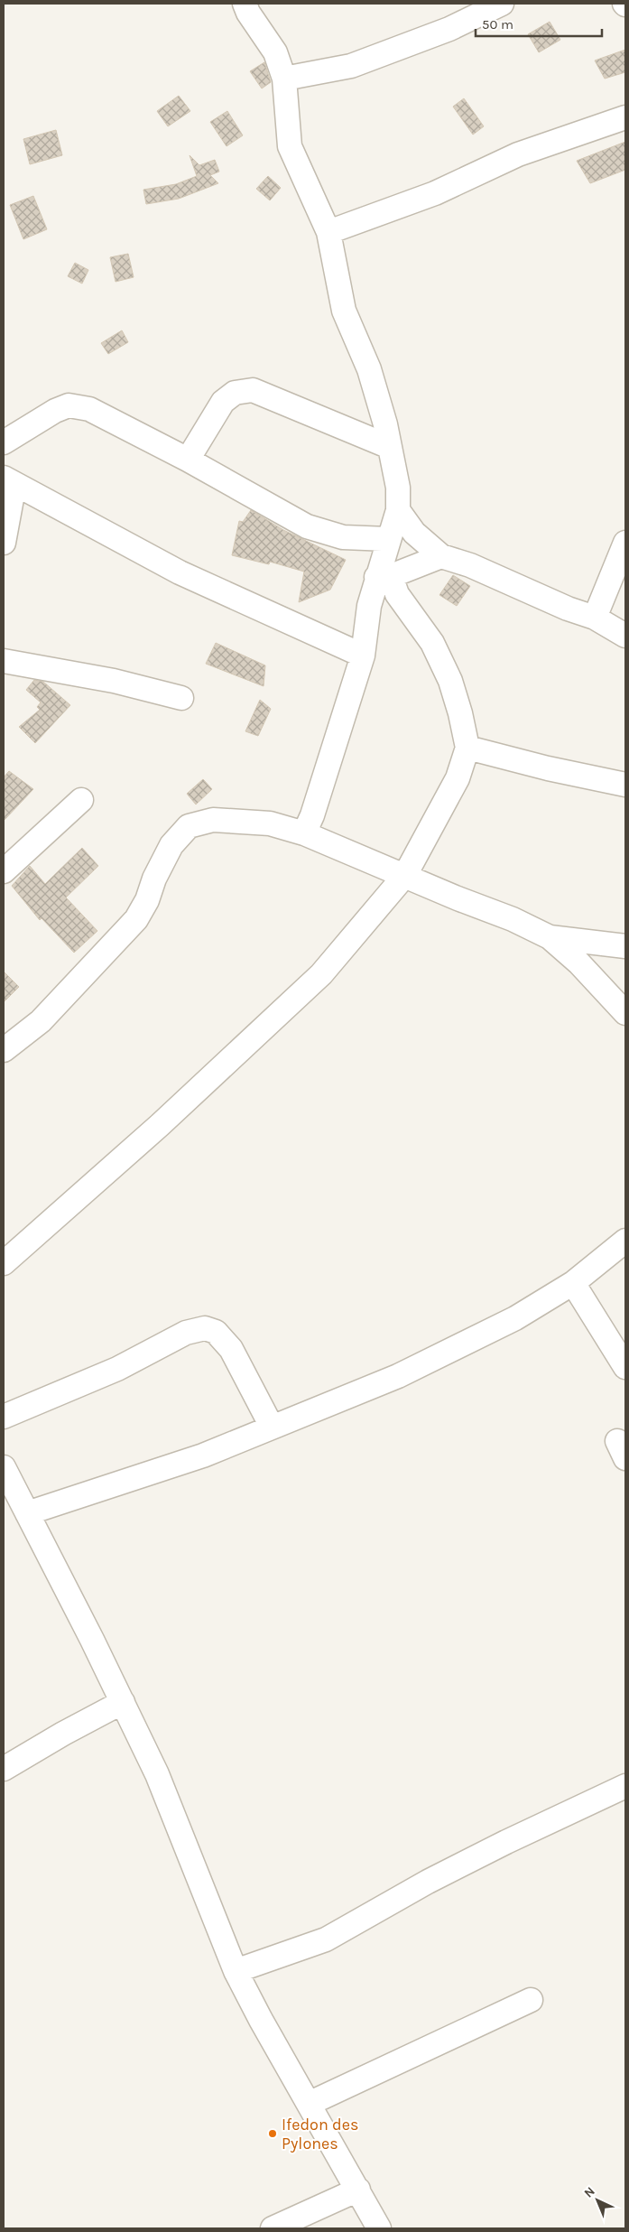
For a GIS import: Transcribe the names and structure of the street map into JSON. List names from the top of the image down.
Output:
{
  "places": ["Ifedon des Pylones"],
  "scale_bar": "50 m",
  "north": "top left"
}
